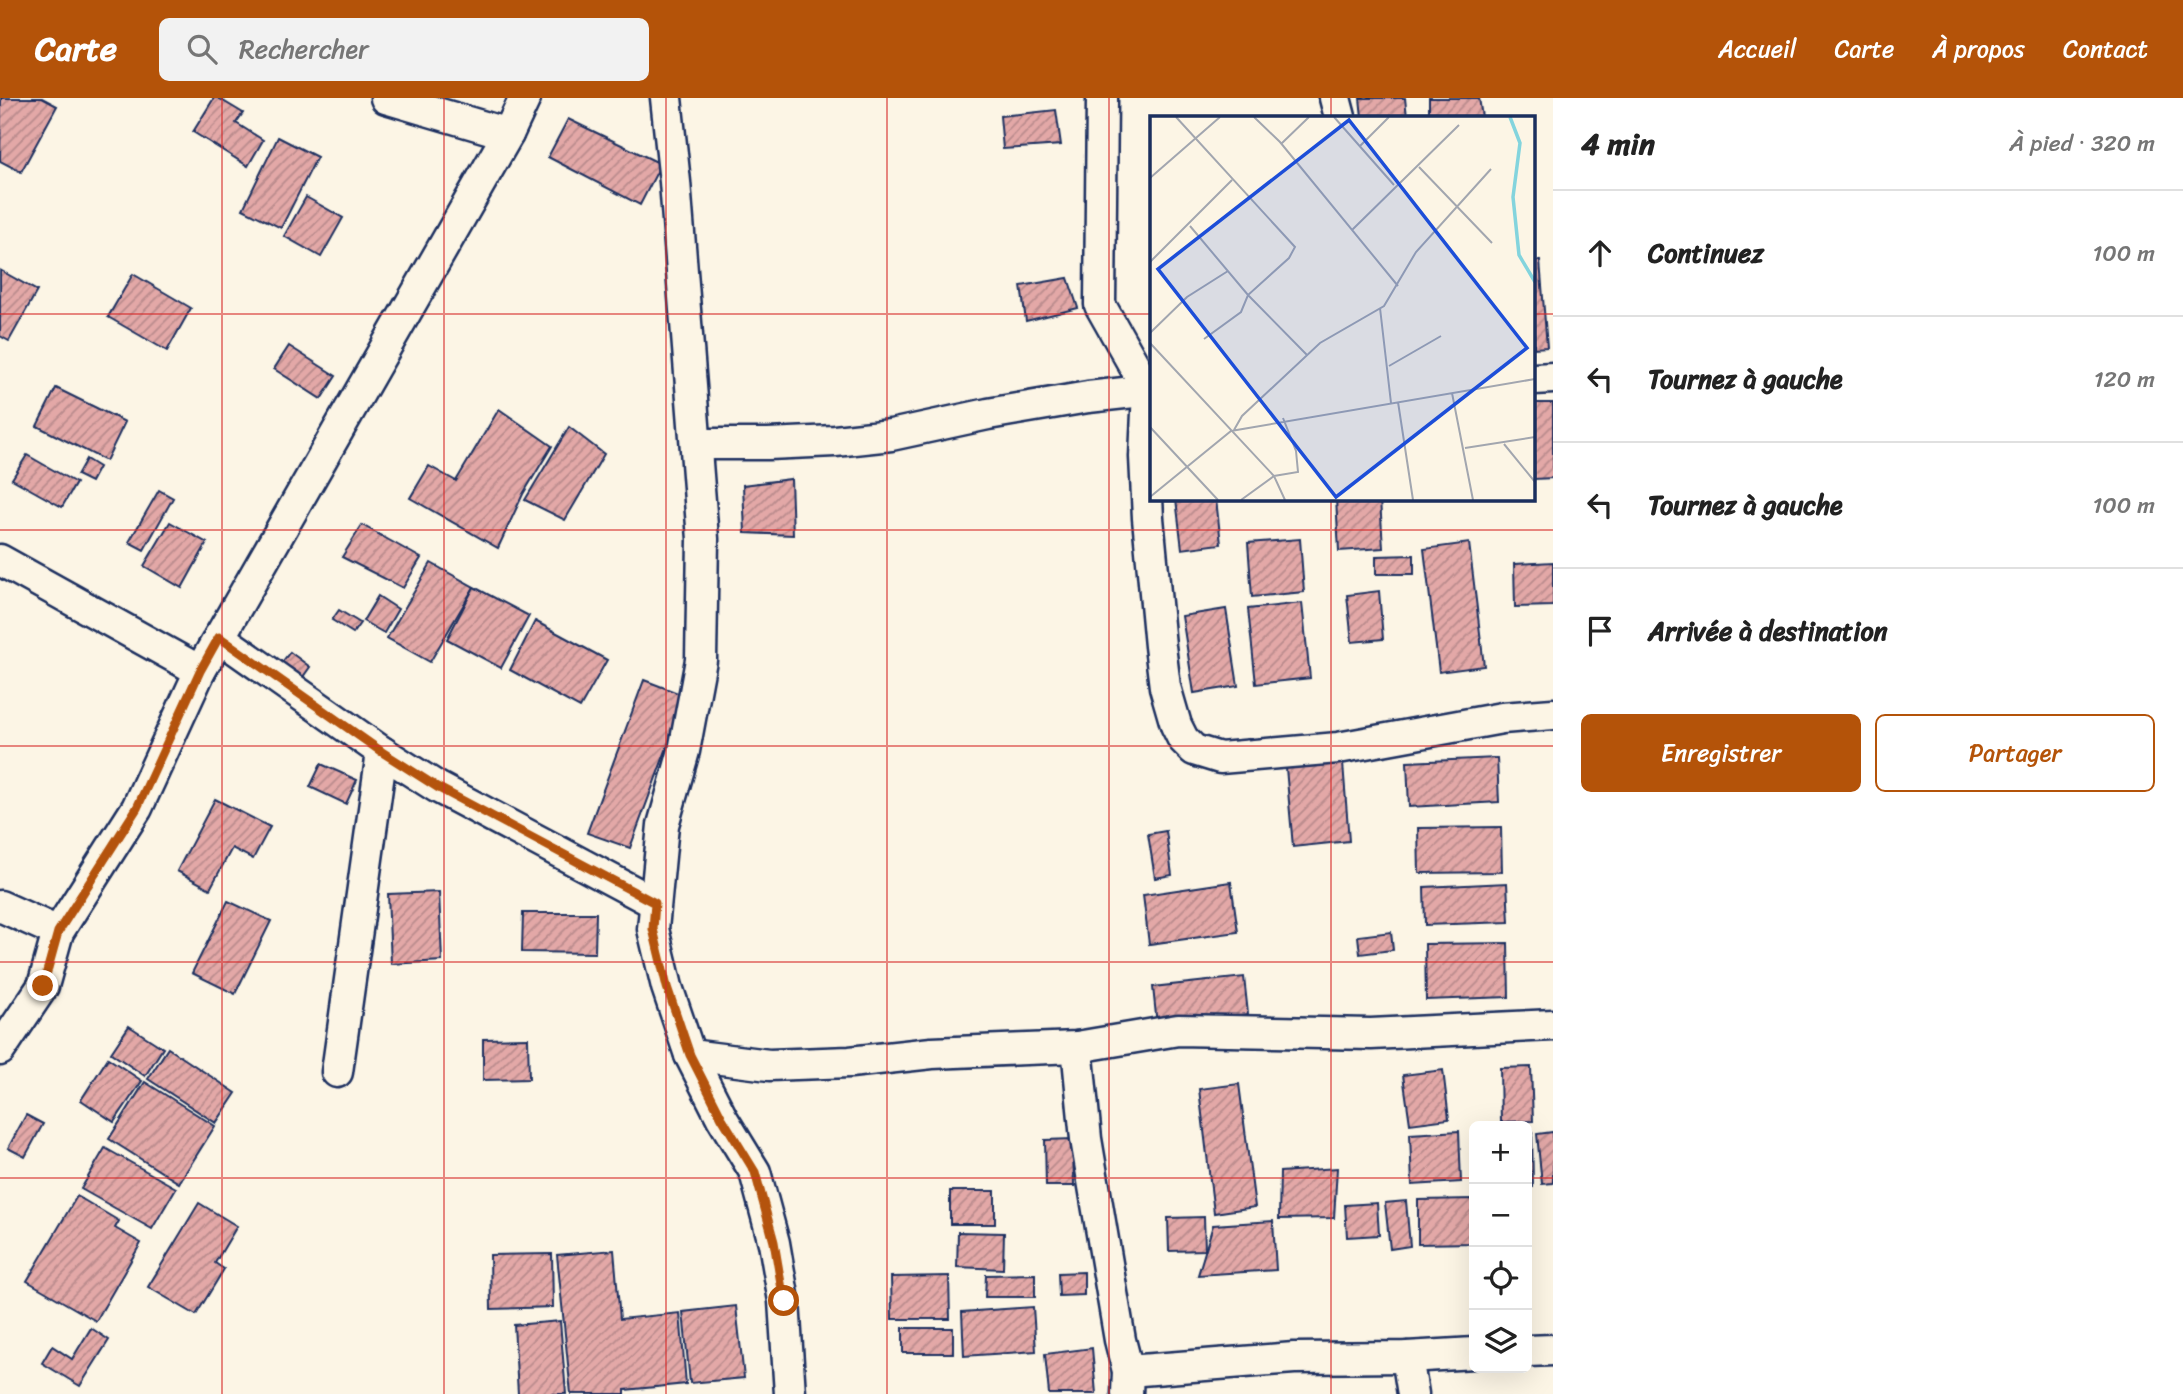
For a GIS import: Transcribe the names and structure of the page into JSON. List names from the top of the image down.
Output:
{
  "page": {
    "header": "Carte",
    "search": "Rechercher",
    "nav": [
      "Accueil",
      "Carte",
      "À propos",
      "Contact"
    ],
    "heading": ["4 min", "À pied · 320 m"],
    "list": [
      ["Continuez", "100 m"],
      ["Tournez à gauche", "120 m"],
      ["Tournez à gauche", "100 m"],
      "Arrivée à destination"
    ],
    "buttons": ["Enregistrer", "Partager"],
    "map_buttons": ["+", "−"]
  }
}
